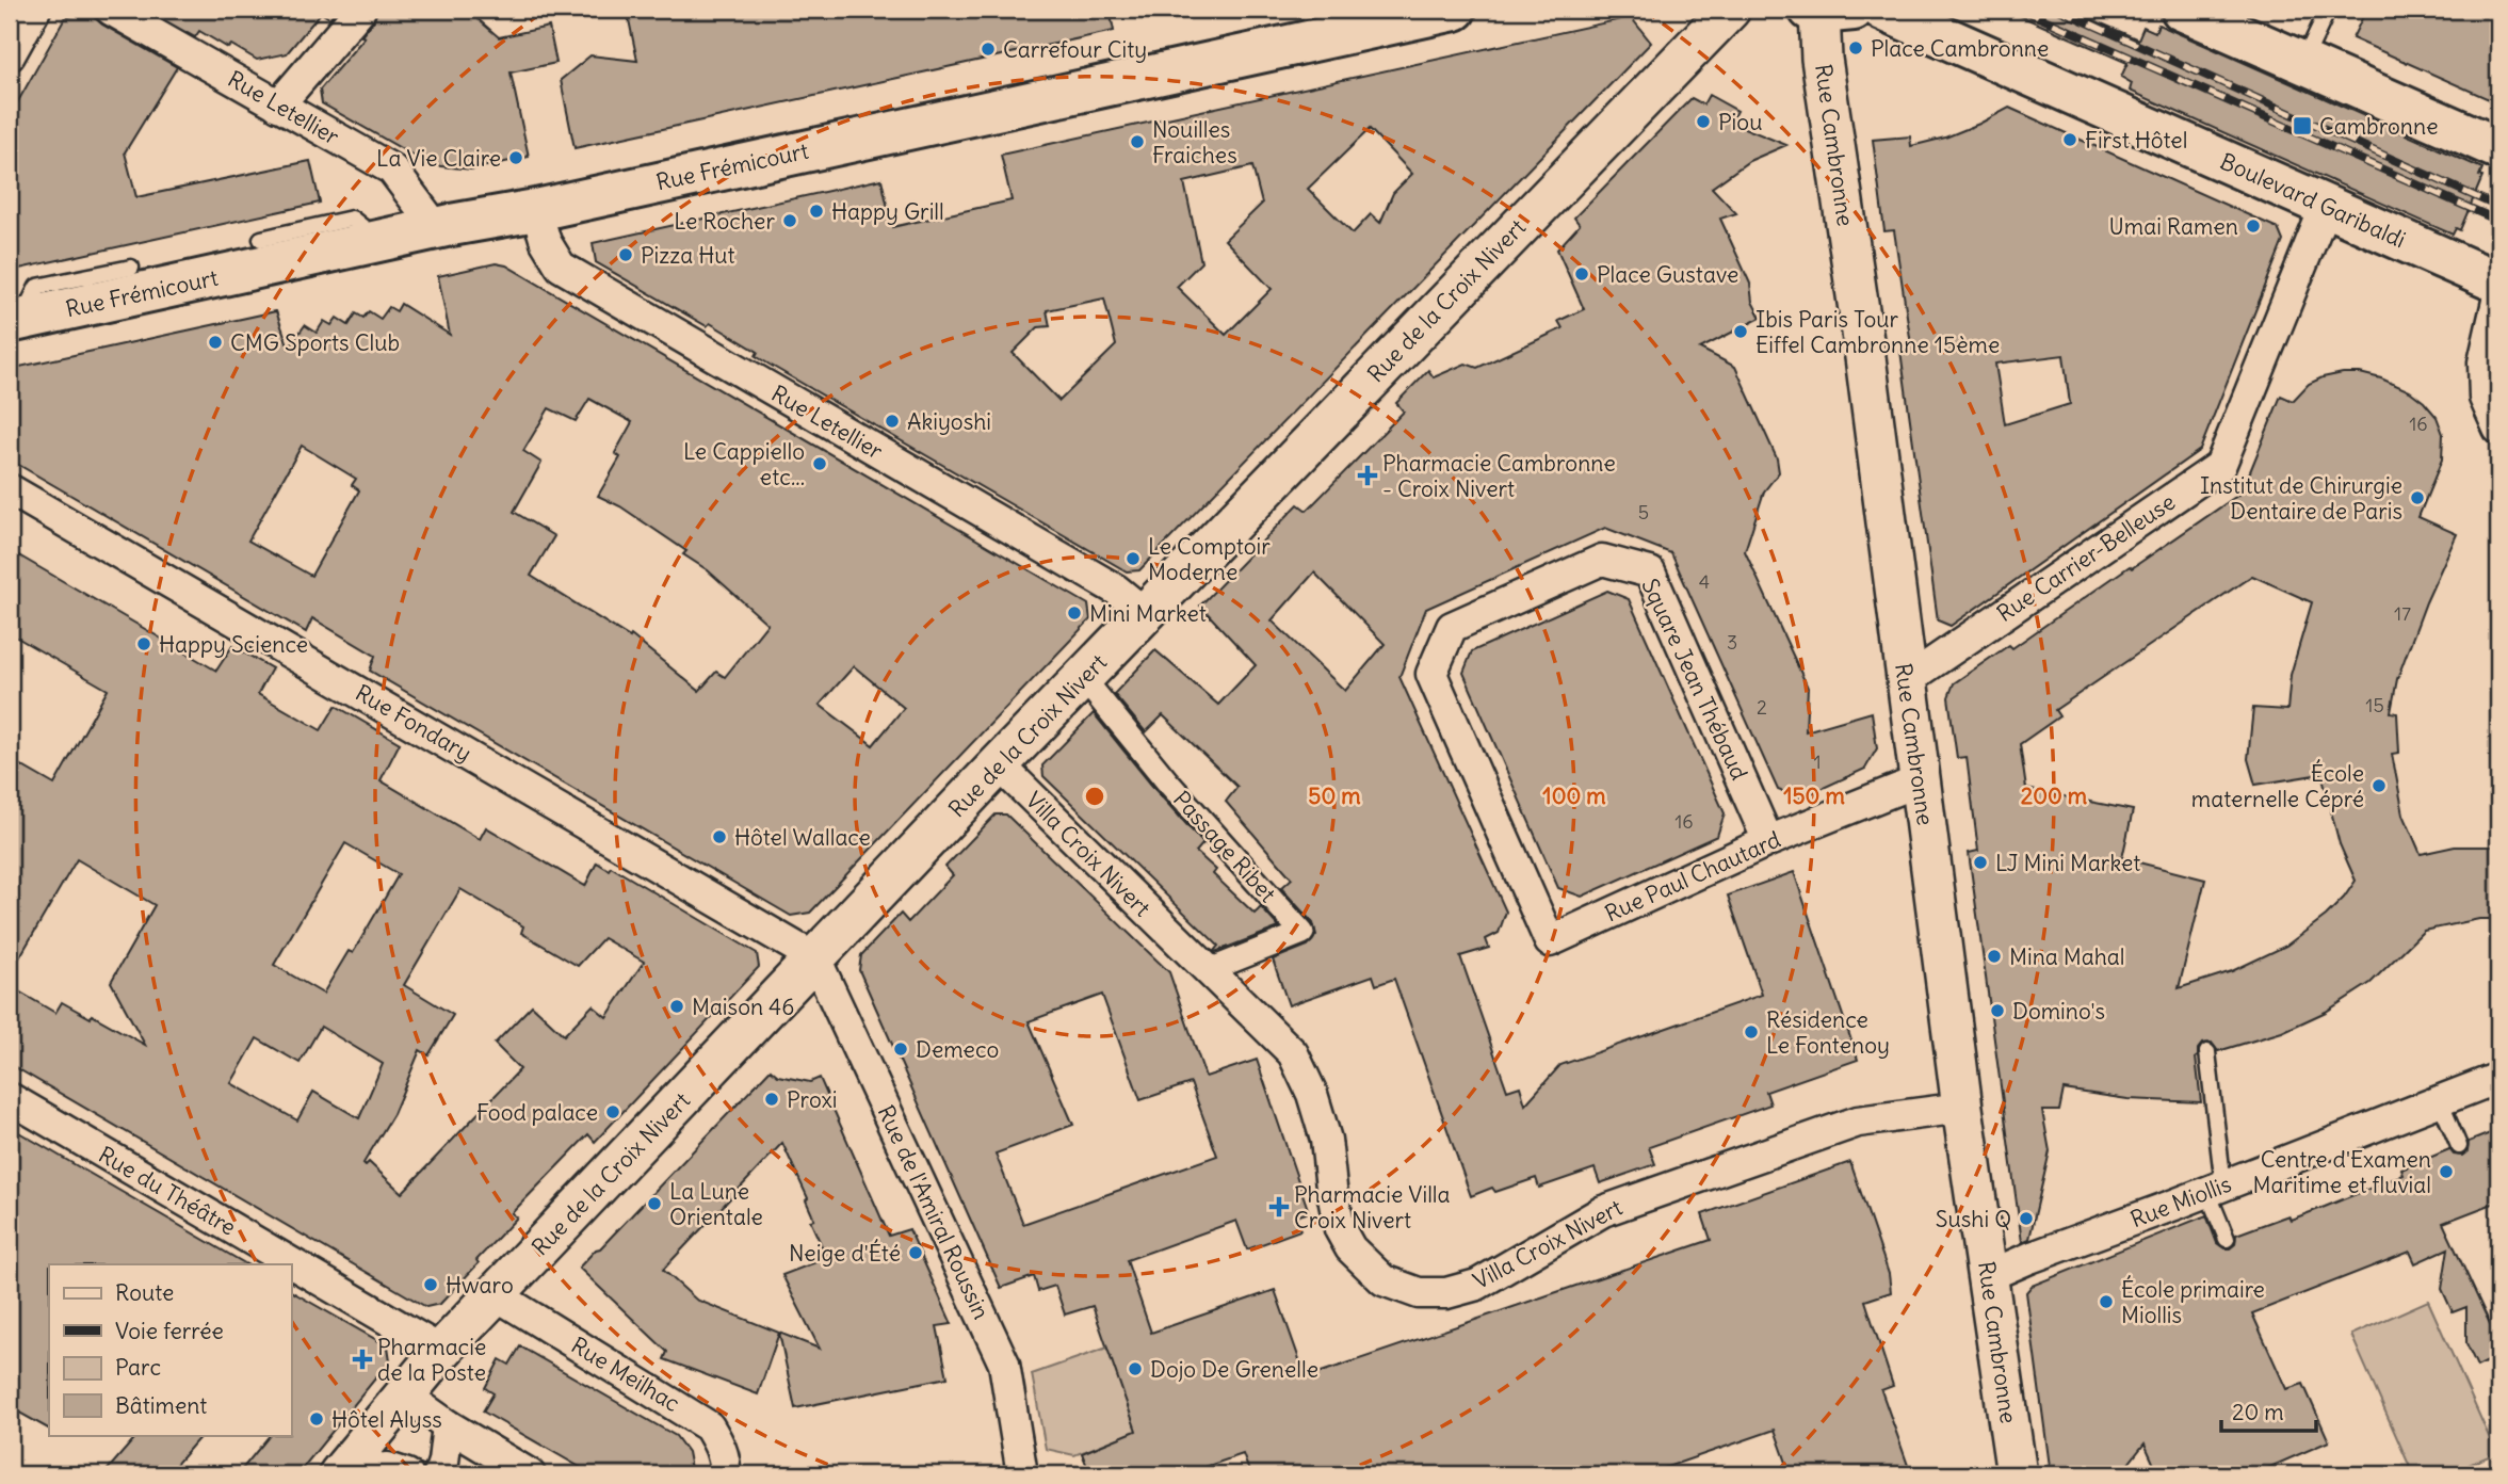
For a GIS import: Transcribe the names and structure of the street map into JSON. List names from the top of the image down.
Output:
{
  "streets": {
    "main road": ["Rue Frémicourt", "Boulevard Garibaldi"],
    "street": [
      "Rue Letellier",
      "Rue Cambronne",
      "Rue de la Croix Nivert",
      "Rue Carrier-Belleuse",
      "Square Jean Thébaud",
      "Rue Fondary",
      "Passage Ribet",
      "Villa Croix Nivert",
      "Rue Paul Chautard",
      "Rue du Théâtre",
      "Rue Miollis",
      "Rue de l'Amiral Roussin",
      "Rue Meilhac"
    ]
  },
  "crossings": [
    ["Rue Letellier", "Rue Frémicourt"],
    ["Rue Letellier", "Rue de la Croix Nivert"],
    ["Rue Cambronne", "Rue Carrier-Belleuse"],
    ["Rue Cambronne", "Villa Croix Nivert"],
    ["Rue Cambronne", "Rue Paul Chautard"],
    ["Rue Cambronne", "Rue Miollis"],
    ["Boulevard Garibaldi", "Rue Carrier-Belleuse"],
    ["Rue de la Croix Nivert", "Rue Fondary"],
    ["Rue de la Croix Nivert", "Passage Ribet"],
    ["Rue de la Croix Nivert", "Villa Croix Nivert"],
    ["Rue de la Croix Nivert", "Rue du Théâtre"],
    ["Rue de la Croix Nivert", "Rue de l'Amiral Roussin"],
    ["Rue de la Croix Nivert", "Rue Meilhac"],
    ["Square Jean Thébaud", "Rue Paul Chautard"],
    ["Rue Fondary", "Rue de l'Amiral Roussin"],
    ["Passage Ribet", "Villa Croix Nivert"]
  ],
  "places": {
    "other": [
      "Place Cambronne",
      "Carrefour City",
      "Piou",
      "First Hôtel",
      "Nouilles Fraiches",
      "La Vie Claire",
      "Happy Grill",
      "Le Rocher",
      "Umai Ramen",
      "Pizza Hut",
      "Place Gustave",
      "Ibis Paris Tour Eiffel Cambronne 15ème",
      "CMG Sports Club",
      "Akiyoshi",
      "Le Cappiello etc...",
      "Institut de Chirurgie Dentaire de Paris",
      "Le Comptoir Moderne",
      "Mini Market",
      "Happy Science",
      "École maternelle Cépré",
      "Hôtel Wallace",
      "LJ Mini Market",
      "Mina Mahal",
      "Maison 46",
      "Domino's",
      "Résidence Le Fontenoy",
      "Demeco",
      "Proxi",
      "Food palace",
      "Centre d'Examen Maritime et fluvial",
      "La Lune Orientale",
      "Sushi Q",
      "Neige d'Été",
      "Hwaro",
      "École primaire Miollis",
      "Dojo De Grenelle",
      "Hôtel Alyss"
    ],
    "transit": ["Cambronne"],
    "health": ["Pharmacie Cambronne - Croix Nivert", "Pharmacie Villa Croix Nivert", "Pharmacie de la Poste"]
  },
  "house_numbers": [
    "16",
    "5",
    "4",
    "17",
    "3",
    "15",
    "2",
    "1",
    "16"
  ],
  "legend": [
    "Route",
    "Voie ferrée",
    "Parc",
    "Bâtiment"
  ],
  "scale_bar": "20 m",
  "rings": [
    "50 m",
    "100 m",
    "150 m",
    "200 m"
  ]
}
